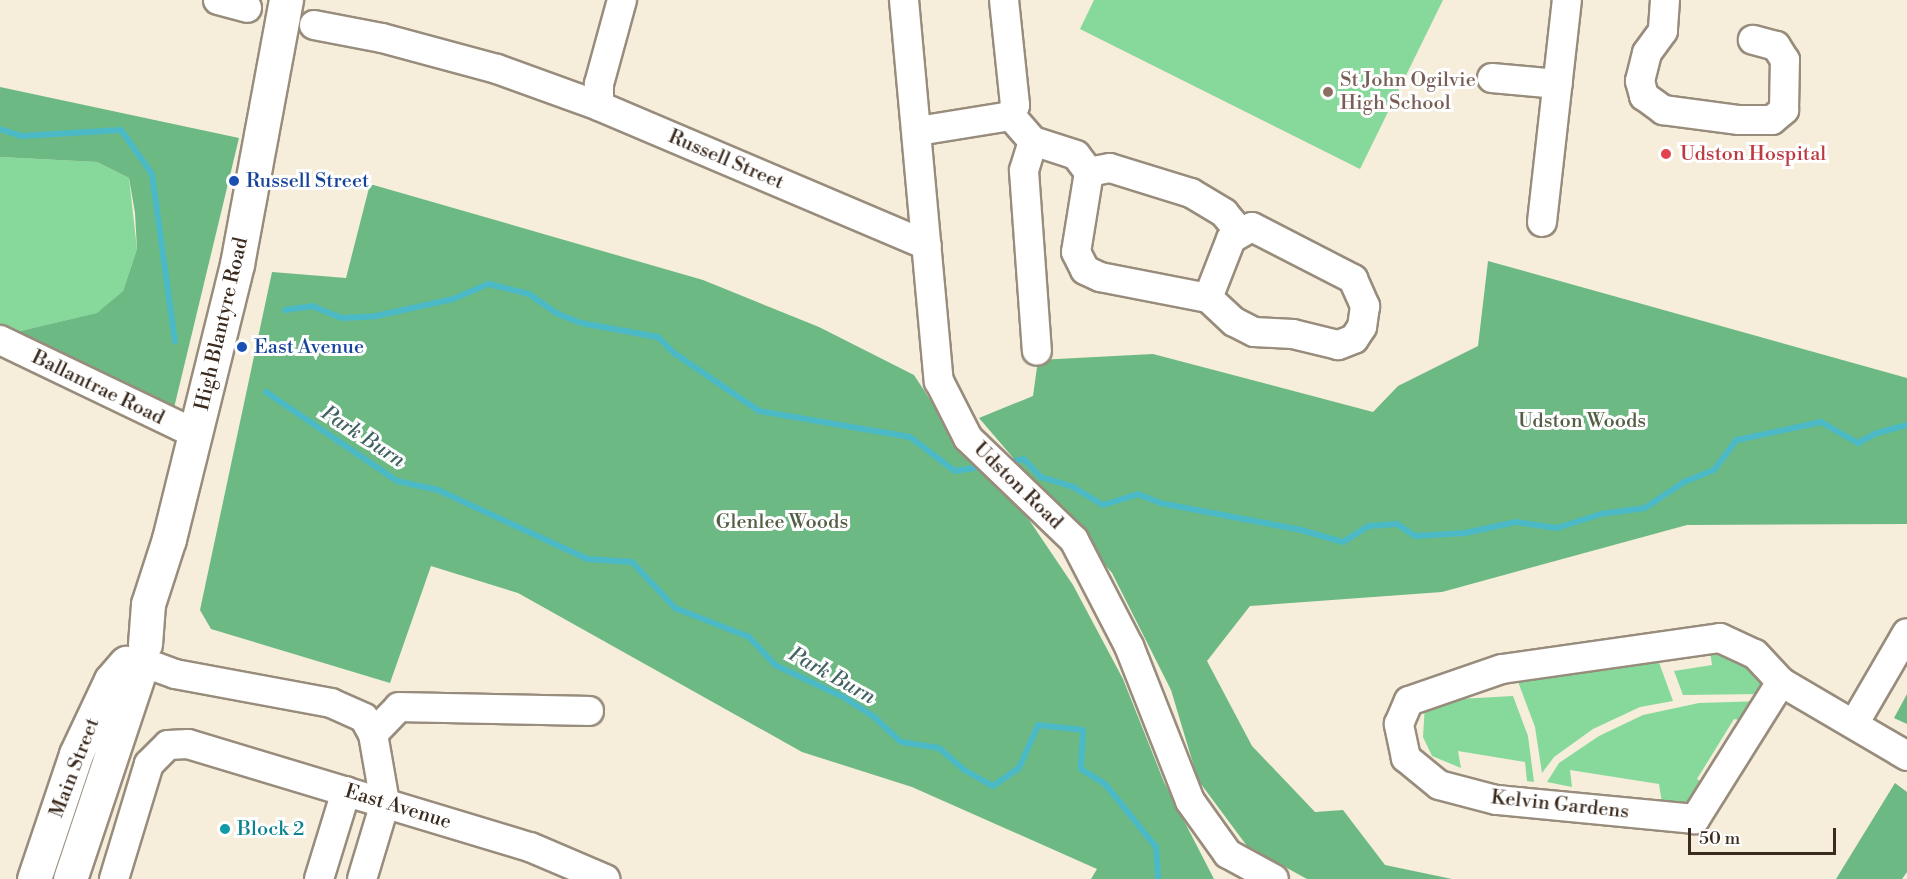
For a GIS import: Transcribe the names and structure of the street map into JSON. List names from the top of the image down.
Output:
{
  "streets": {
    "main road": ["High Blantyre Road", "Main Street"],
    "street": [
      "Russell Street",
      "Ballantrae Road",
      "Udston Road",
      "Kelvin Gardens",
      "East Avenue"
    ]
  },
  "crossings": [
    ["Russell Street", "Udston Road"],
    ["High Blantyre Road", "Ballantrae Road"],
    ["High Blantyre Road", "Main Street"]
  ],
  "water": ["Park Burn"],
  "parks": ["Udston Woods", "Glenlee Woods"],
  "places": [
    "St John Ogilvie High School",
    "Udston Hospital",
    "Russell Street",
    "East Avenue",
    "Block 2"
  ],
  "scale_bar": "50 m"
}
